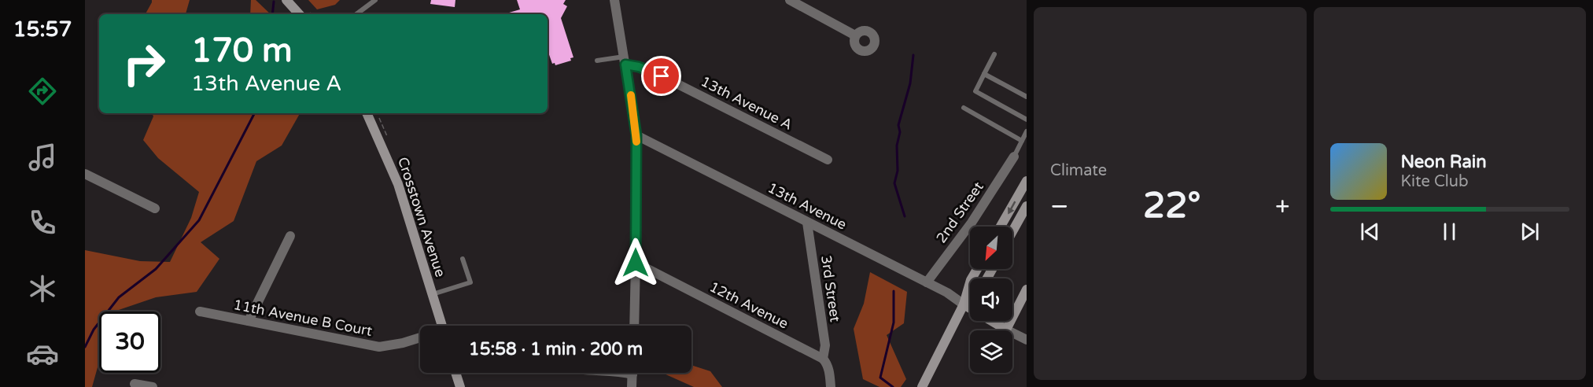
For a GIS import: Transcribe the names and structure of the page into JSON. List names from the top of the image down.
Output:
{
  "streets": {
    "street": [
      "13th Avenue A",
      "13th Avenue",
      "2nd Street",
      "Crosstown Avenue",
      "3rd Street",
      "12th Avenue",
      "11th Avenue B Court"
    ]
  },
  "crossings": [
    ["13th Avenue", "2nd Street"],
    ["13th Avenue", "3rd Street"],
    ["3rd Street", "12th Avenue"]
  ],
  "north": "bottom left",
  "page": {
    "tabs": "15:57",
    "tile": "Climate",
    "turn": ["170 m", "13th Avenue A"],
    "song": ["Neon Rain", "Kite Club"],
    "heat": ["−", "22°", "+"],
    "limit": "30",
    "trip": "15:58 · 1 min · 200 m"
  }
}
